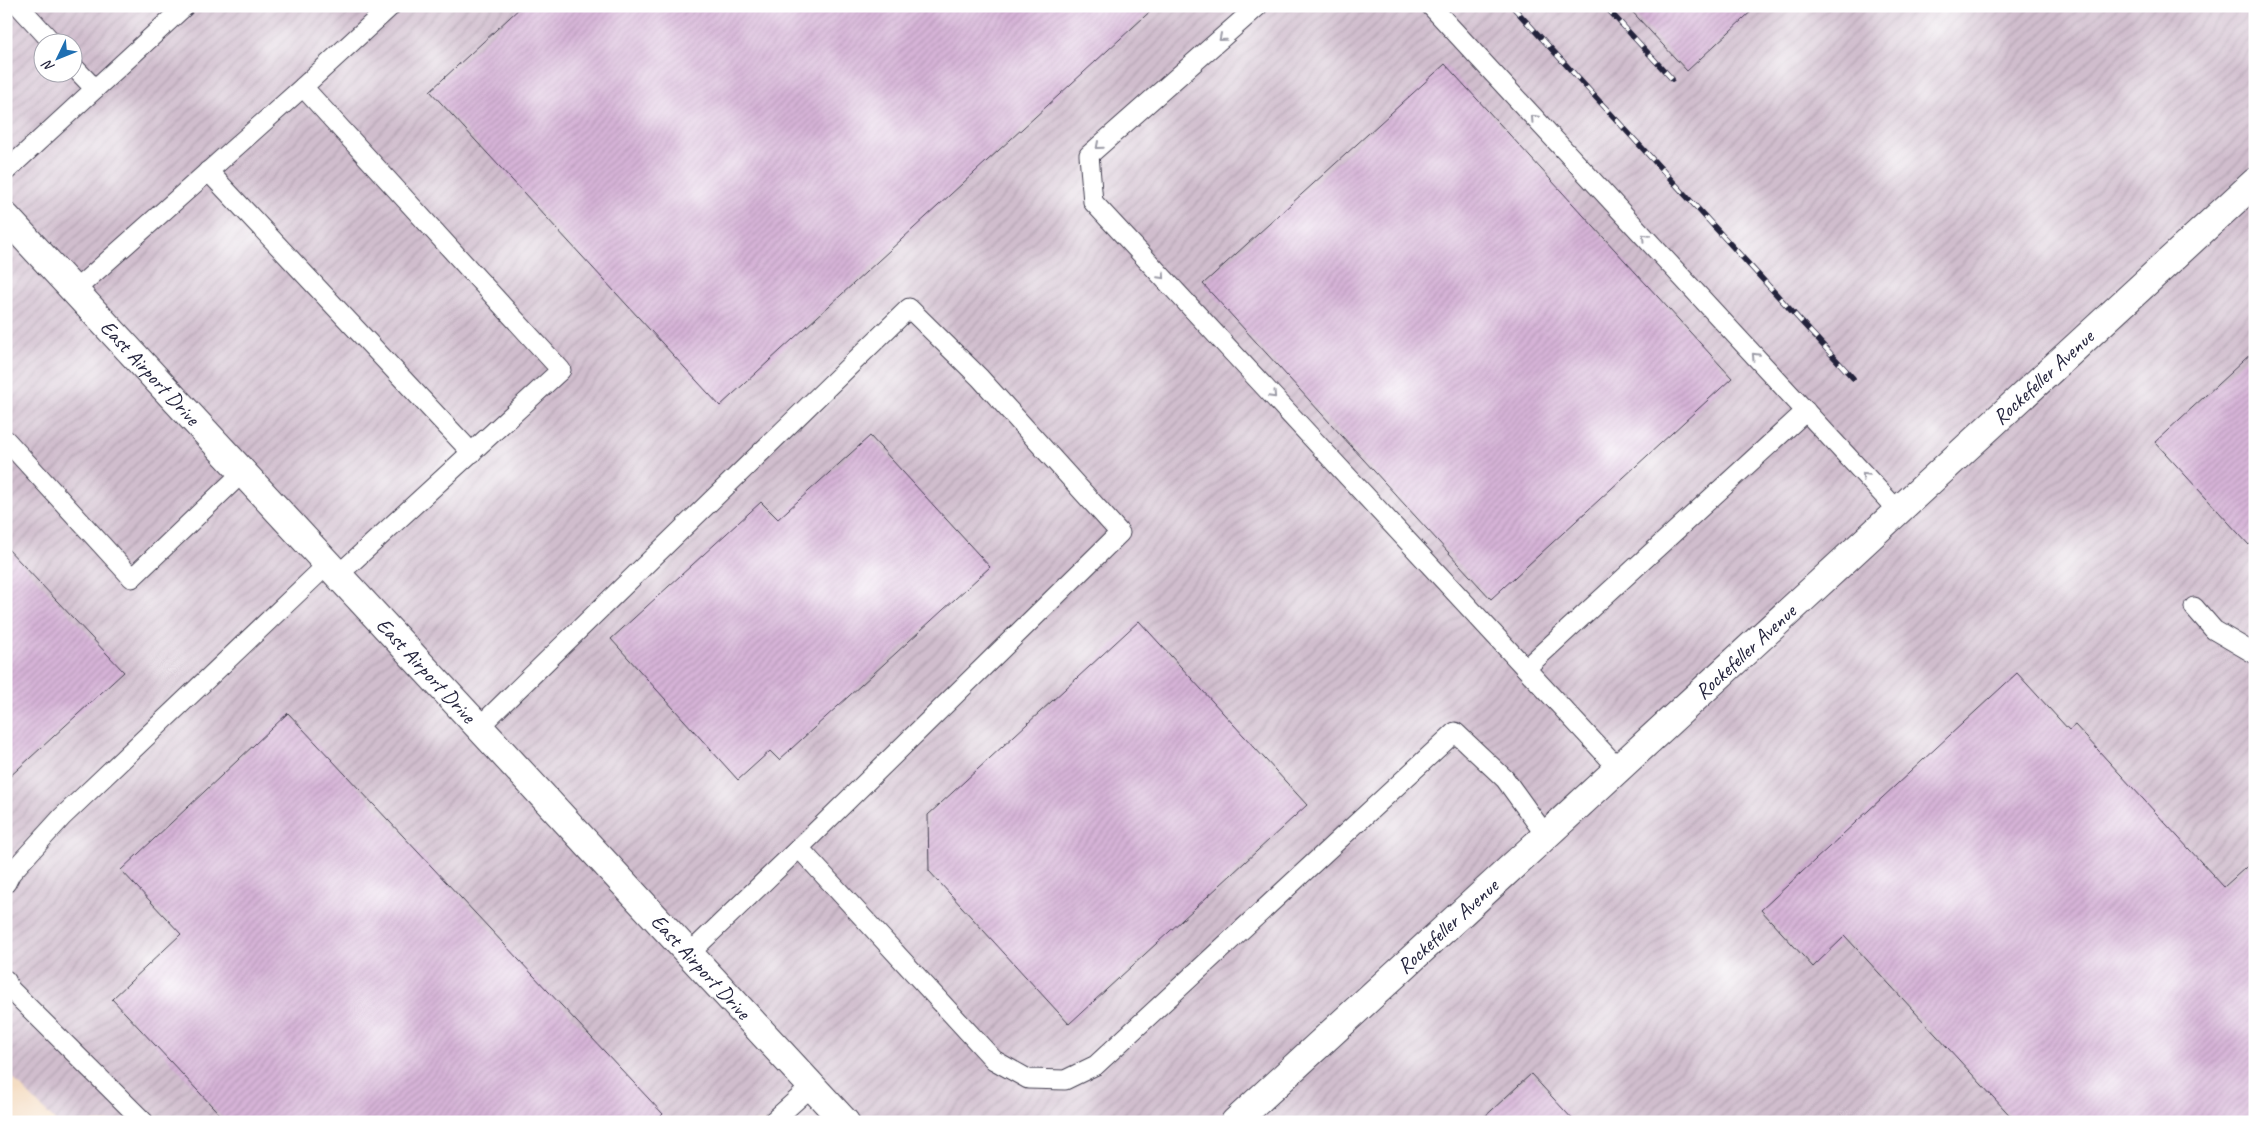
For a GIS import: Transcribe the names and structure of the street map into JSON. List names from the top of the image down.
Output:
{
  "streets": {
    "street": ["East Airport Drive", "Rockefeller Avenue"]
  },
  "north": "bottom left"
}
